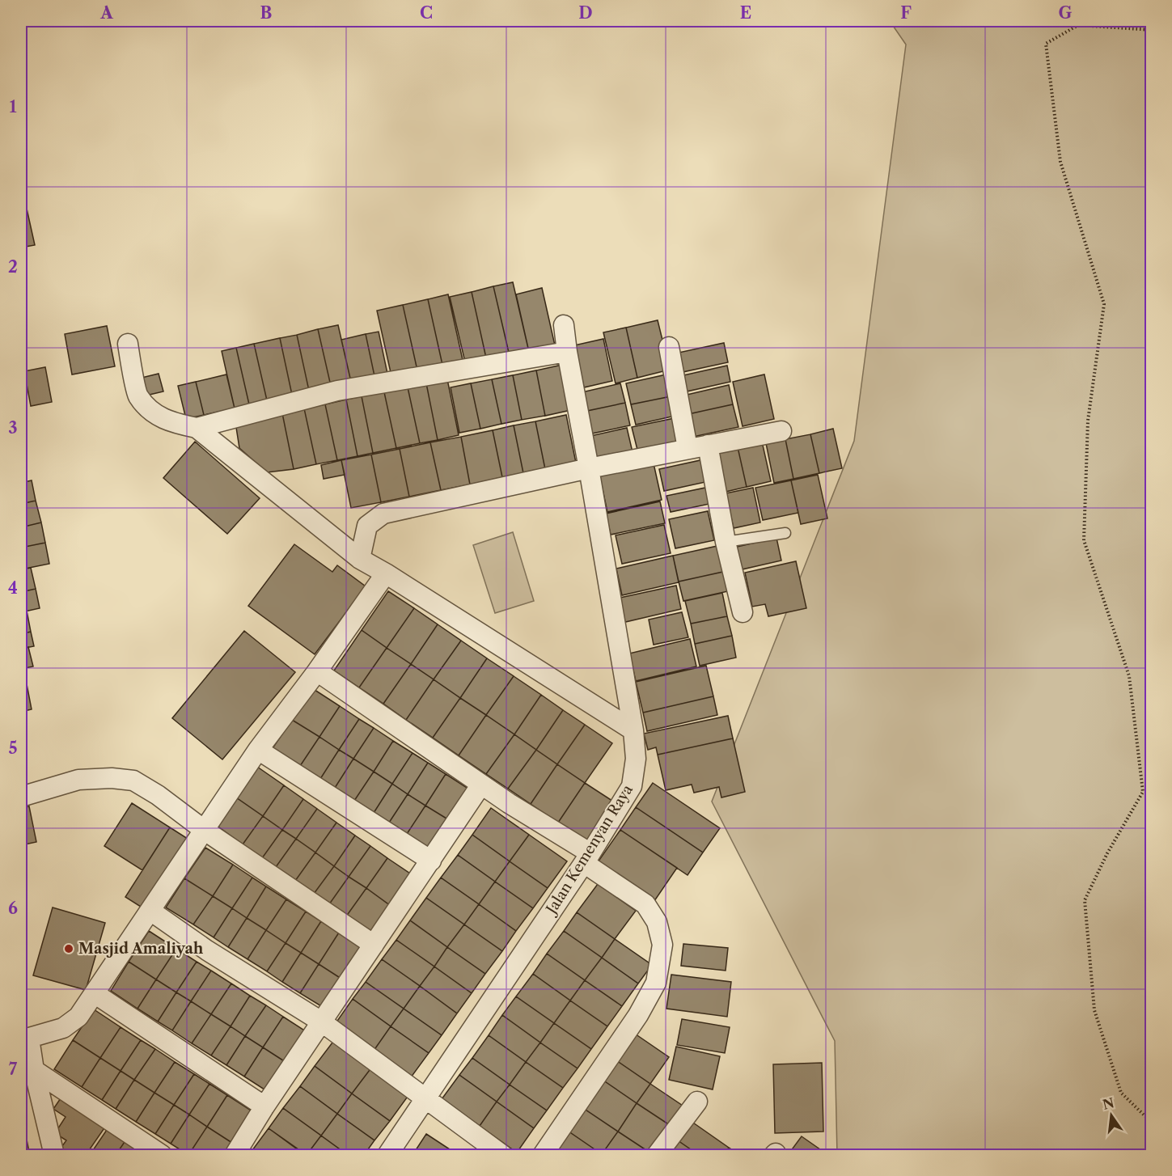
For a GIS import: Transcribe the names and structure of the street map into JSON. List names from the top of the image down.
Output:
{
  "streets": {
    "street": ["Jalan Kemenyan Raya"]
  },
  "places": ["Masjid Amaliyah"],
  "north": "top",
  "grid": {
    "columns": [
      "A",
      "B",
      "C",
      "D",
      "E",
      "F",
      "G"
    ],
    "rows": [
      "1",
      "2",
      "3",
      "4",
      "5",
      "6",
      "7"
    ]
  }
}
